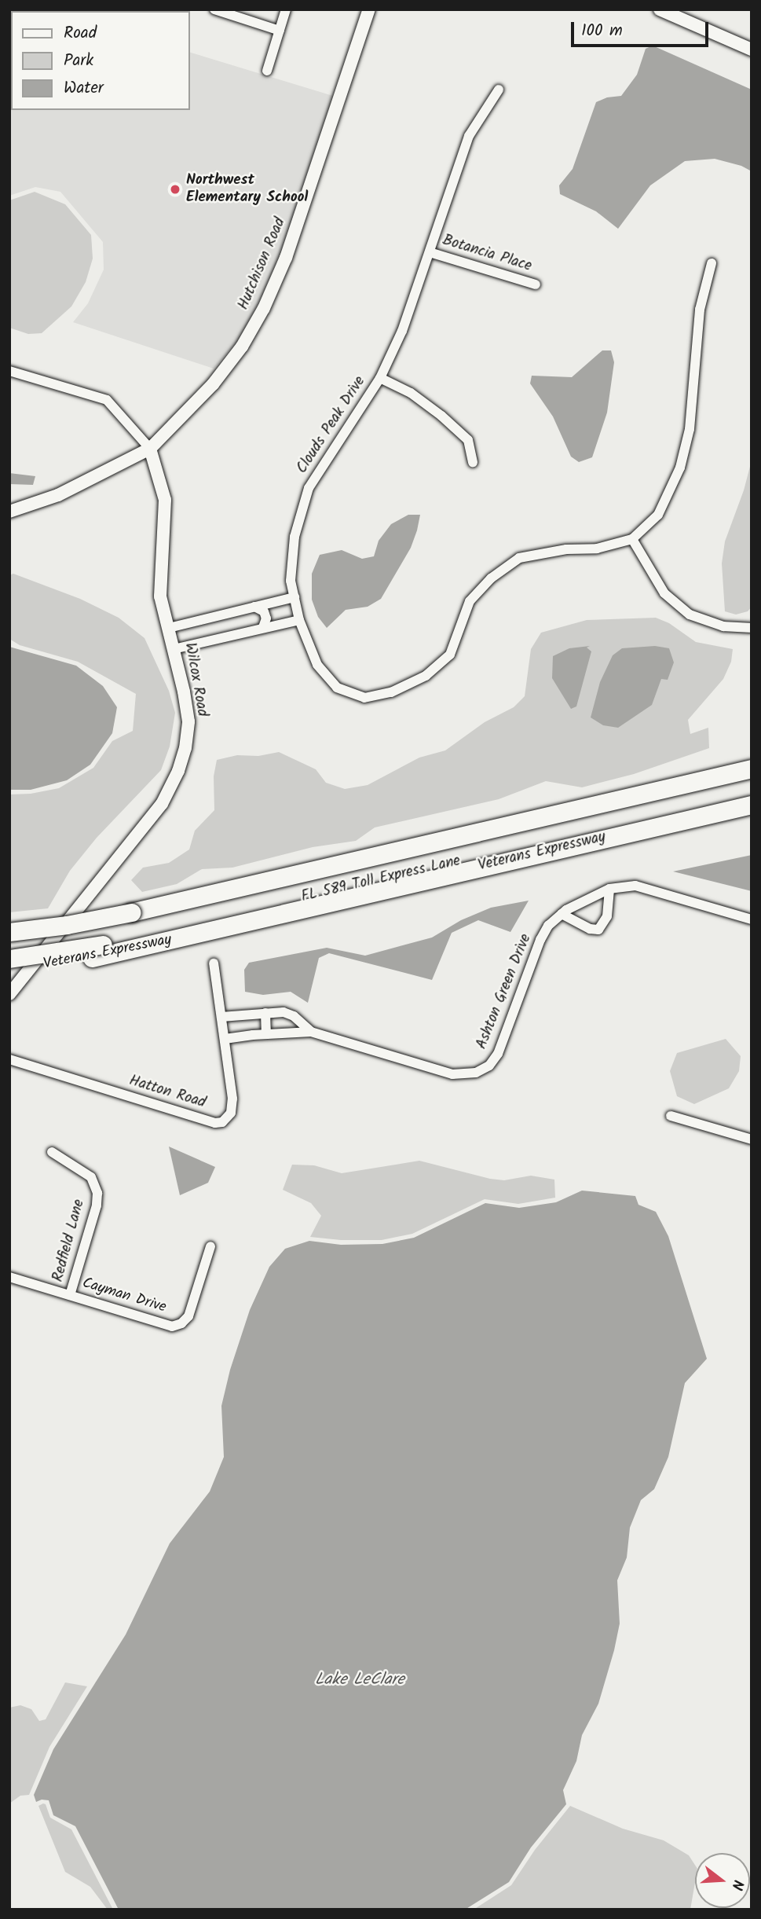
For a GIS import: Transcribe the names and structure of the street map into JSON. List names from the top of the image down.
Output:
{
  "streets": {
    "highway": ["Veterans Expressway", "FL 589 Toll Express Lane"],
    "street": [
      "Botancia Place",
      "Hutchison Road",
      "Clouds Peak Drive",
      "Wilcox Road",
      "Ashton Green Drive",
      "Hatton Road",
      "Redfield Lane",
      "Cayman Drive"
    ]
  },
  "crossings": [
    ["Botancia Place", "Clouds Peak Drive"],
    ["Hutchison Road", "Wilcox Road"],
    ["Veterans Expressway", "FL 589 Toll Express Lane"],
    ["Ashton Green Drive", "Hatton Road"],
    ["Redfield Lane", "Cayman Drive"]
  ],
  "water": ["Lake LeClare"],
  "places": ["Northwest Elementary School"],
  "legend": ["Road", "Park", "Water"],
  "scale_bar": "100 m",
  "north": "right"
}
